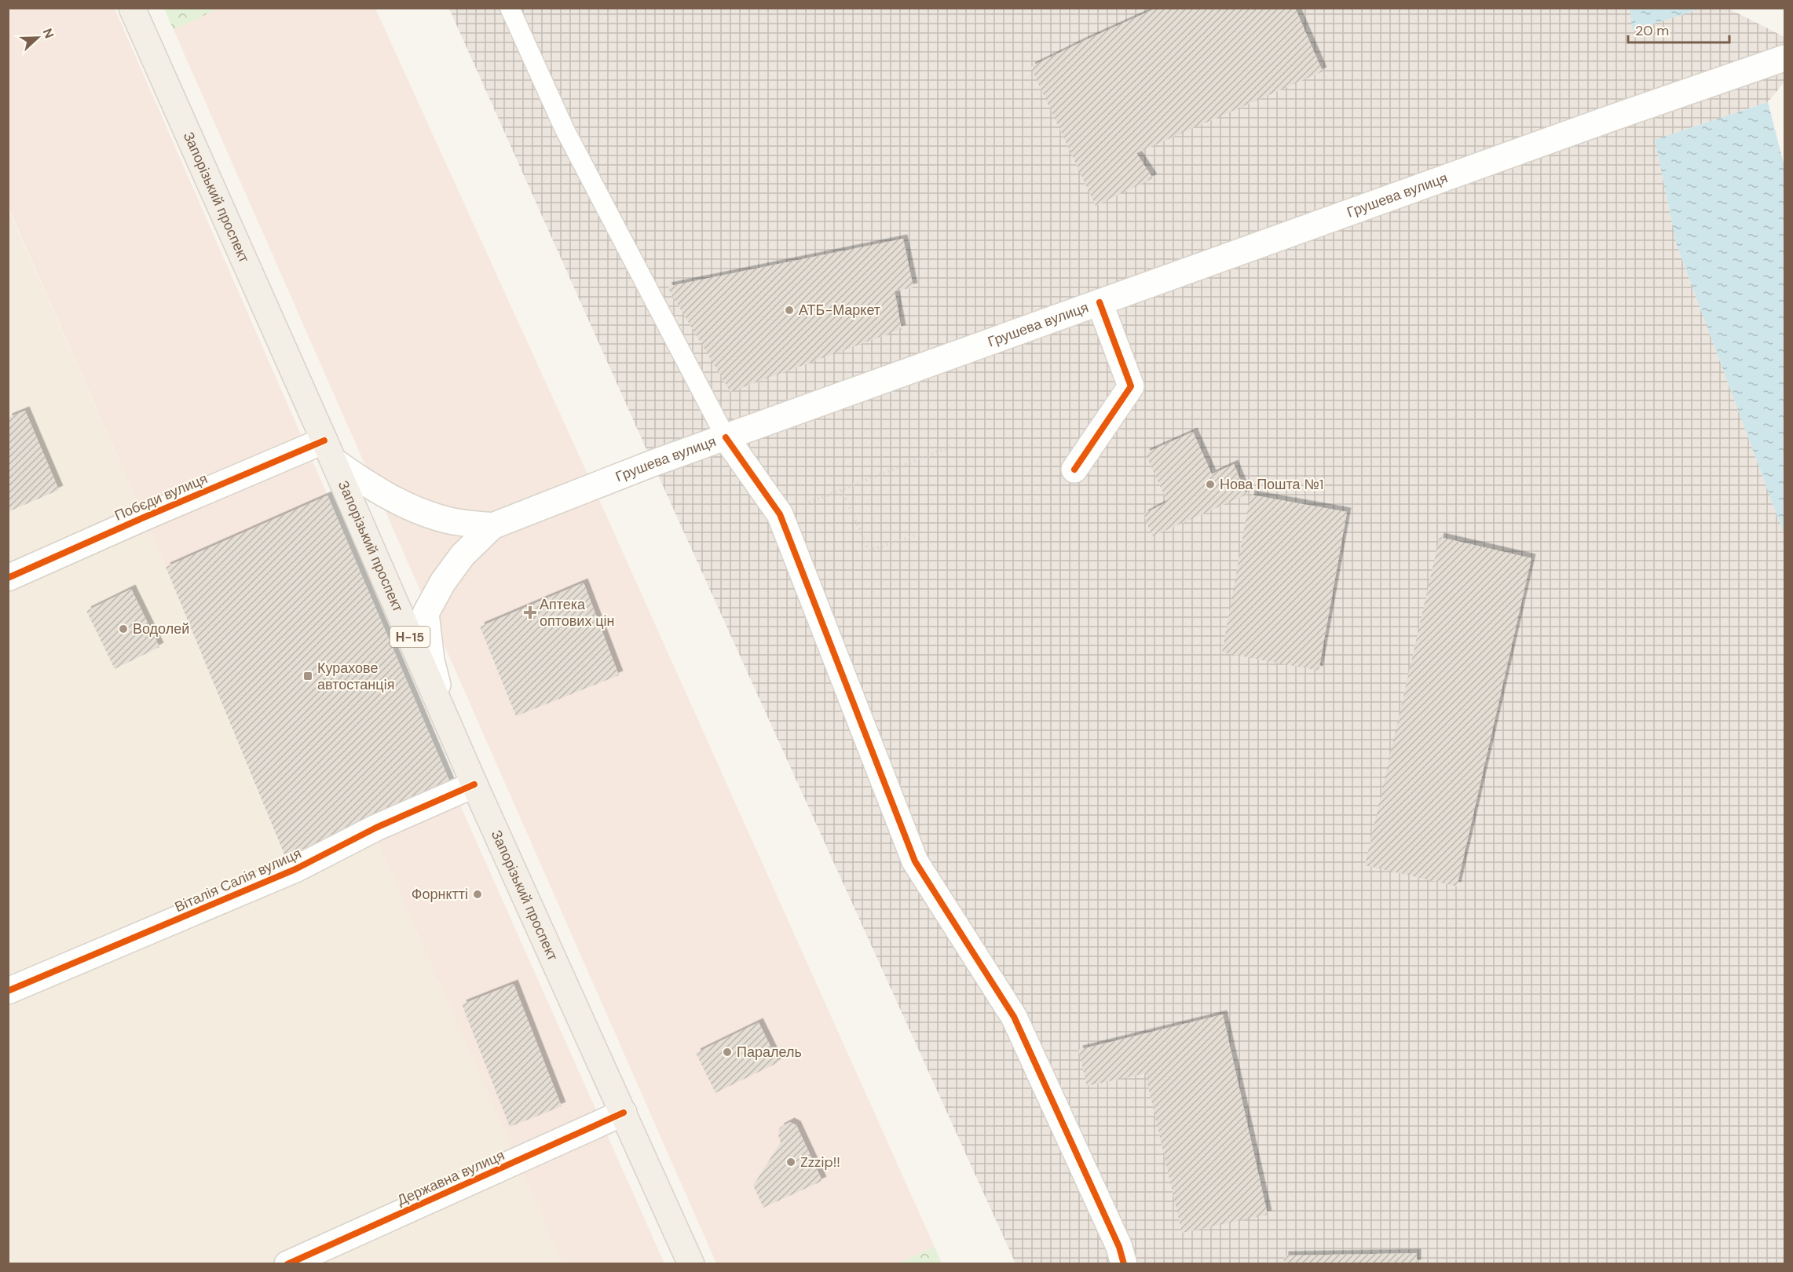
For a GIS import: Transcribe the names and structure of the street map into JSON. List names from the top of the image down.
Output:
{
  "streets": {
    "main road": ["Запорізький проспект", "Н-15"],
    "street": [
      "Грушева вулиця",
      "Побєди вулиця",
      "Віталія Салія вулиця",
      "Державна вулиця"
    ]
  },
  "crossings": [
    ["Запорізький проспект", "Побєди вулиця"],
    ["Запорізький проспект", "Віталія Салія вулиця"],
    ["Запорізький проспект", "Державна вулиця"]
  ],
  "places": {
    "other": [
      "АТБ-Маркет",
      "Нова Пошта №1",
      "Водолей",
      "Форнктті",
      "Паралель",
      "Zzzip!!"
    ],
    "health": ["Аптека оптових цін"],
    "transit": ["Курахове автостанцiя"]
  },
  "scale_bar": "20 m",
  "north": "right"
}
